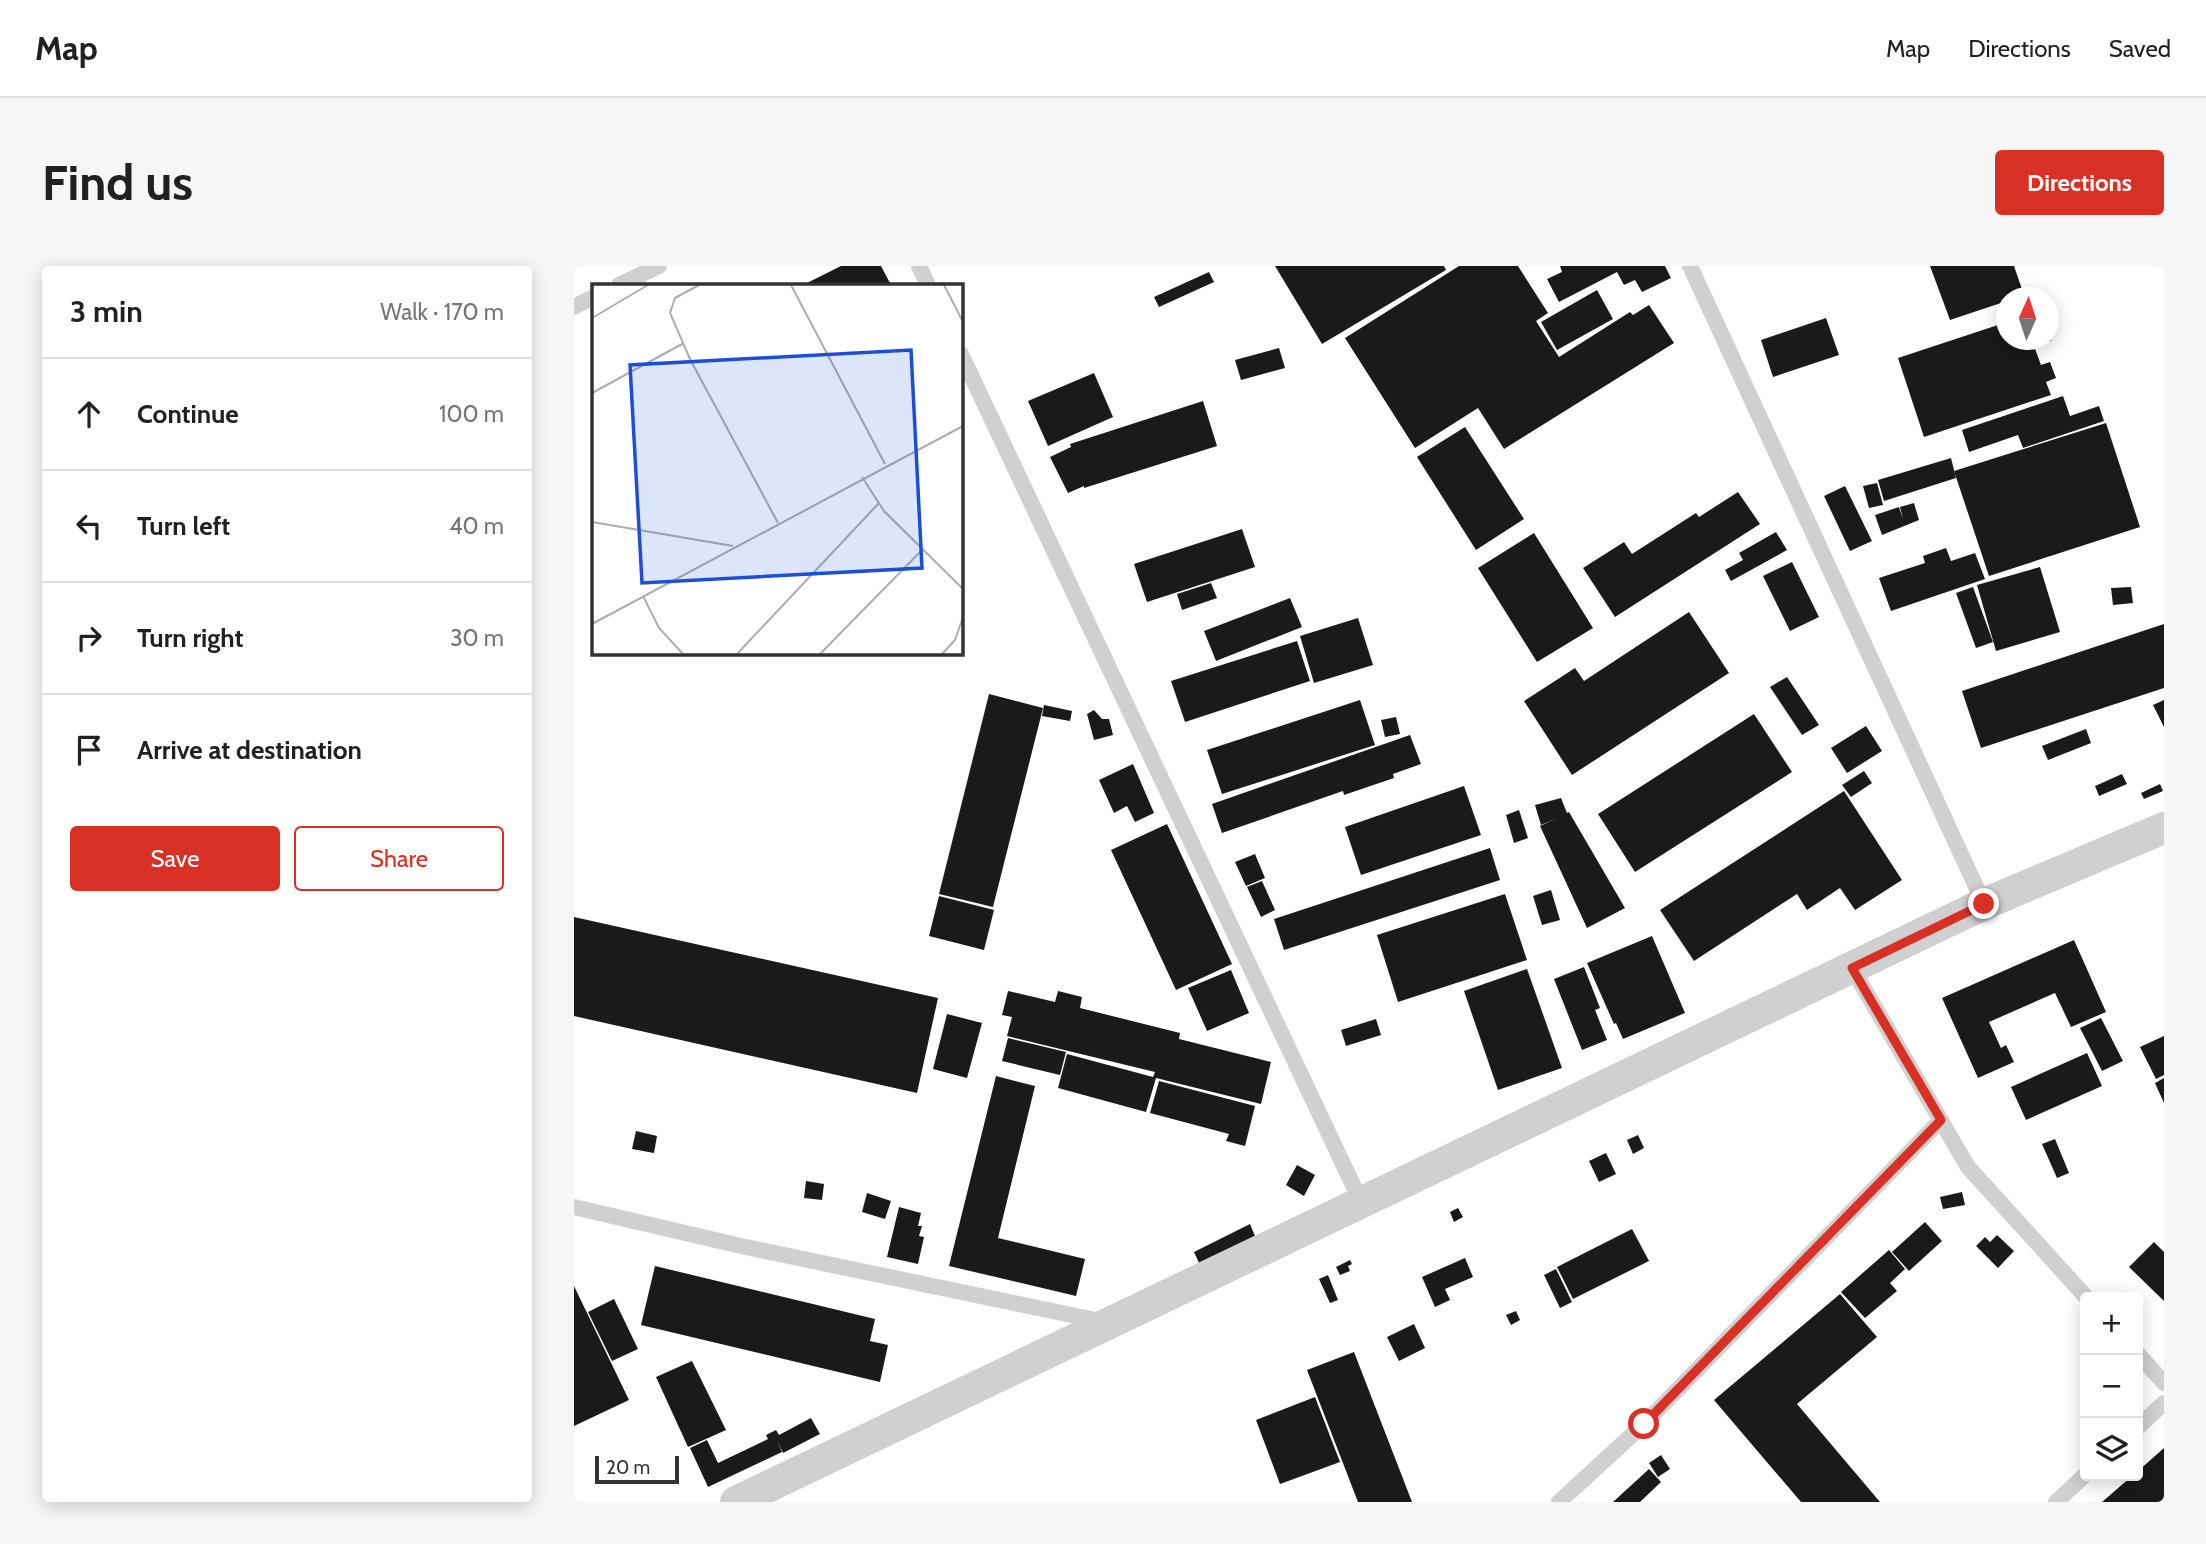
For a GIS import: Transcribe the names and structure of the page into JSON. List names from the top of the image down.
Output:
{
  "scale_bar": "20 m",
  "north": "top",
  "page": {
    "header": "Map",
    "nav": ["Map", "Directions", "Saved"],
    "buttons": [
      "Directions",
      ["Save", "Share"]
    ],
    "title": "Find us",
    "heading": ["3 min", "Walk · 170 m"],
    "list": [
      ["Continue", "100 m"],
      ["Turn left", "40 m"],
      ["Turn right", "30 m"],
      "Arrive at destination"
    ],
    "map_buttons": ["+", "−"],
    "scale": "20 m"
  }
}
